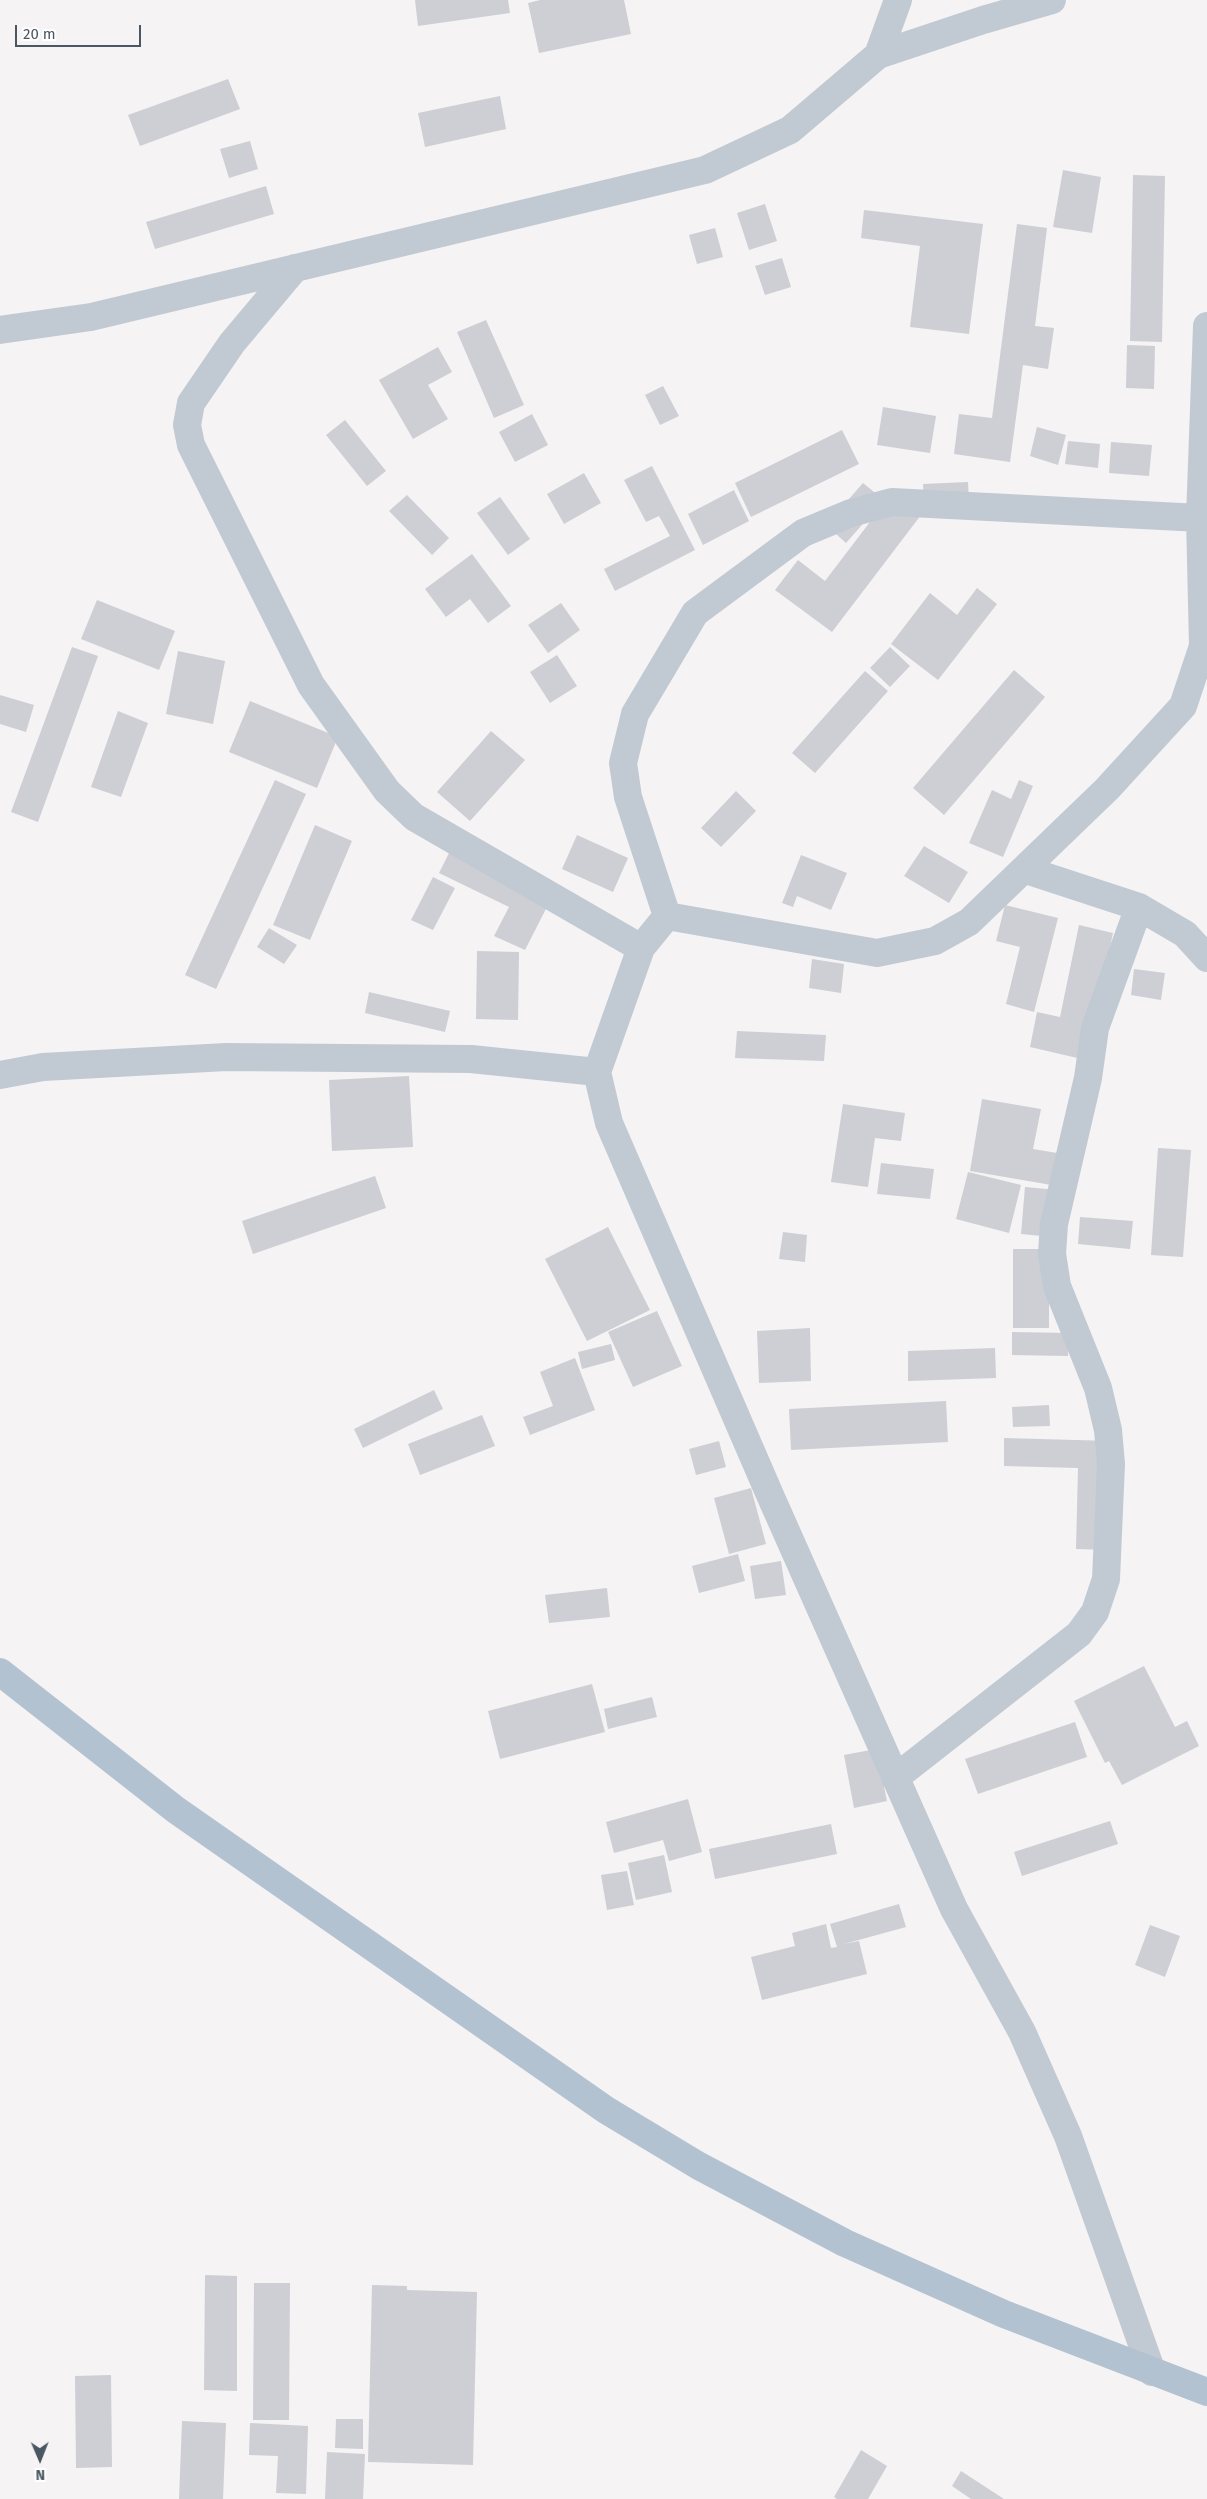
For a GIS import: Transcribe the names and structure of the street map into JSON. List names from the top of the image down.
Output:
{
  "scale_bar": "20 m",
  "north": "bottom"
}
